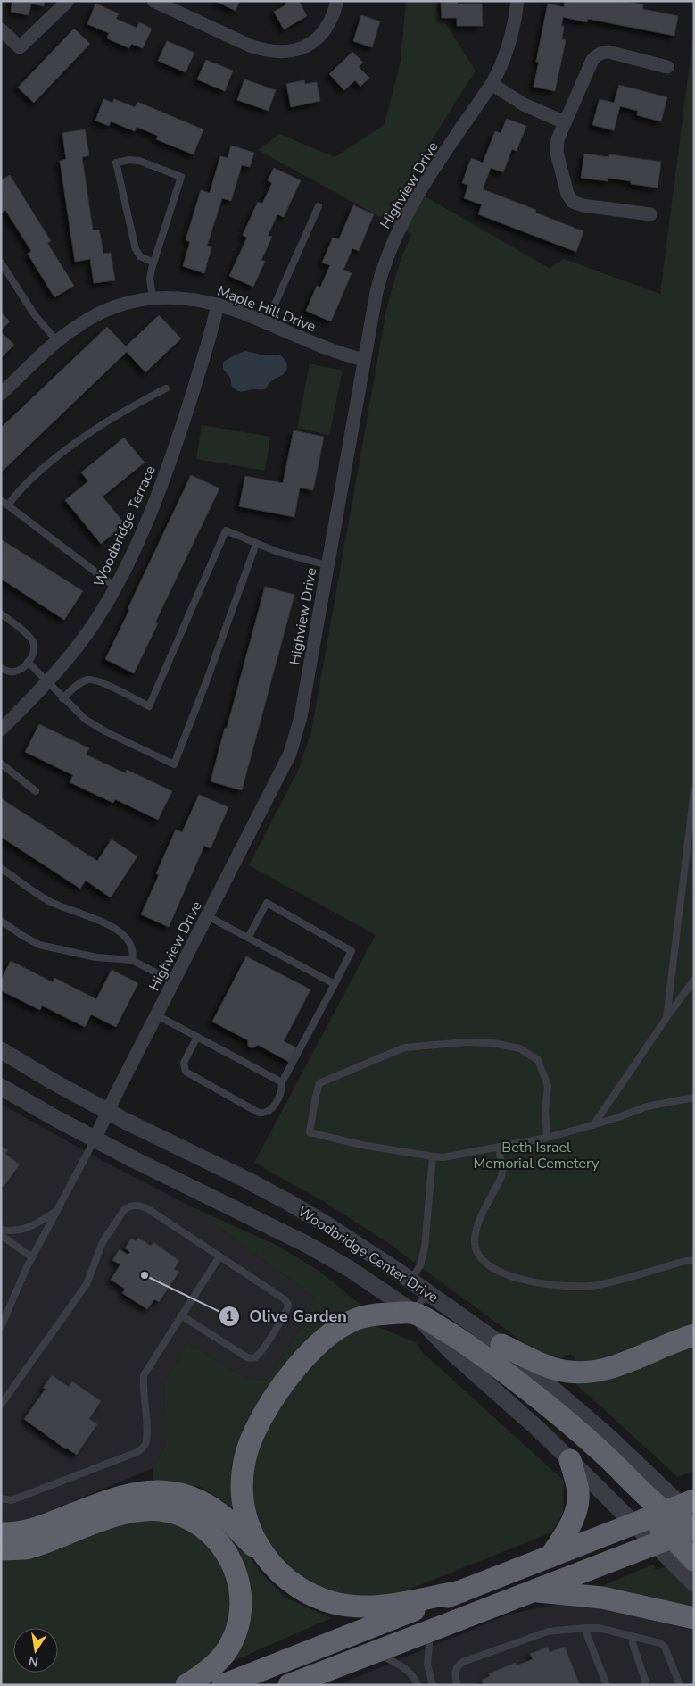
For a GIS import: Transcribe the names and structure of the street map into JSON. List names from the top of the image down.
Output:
{
  "streets": {
    "street": [
      "Highview Drive",
      "Maple Hill Drive",
      "Woodbridge Terrace",
      "Woodbridge Center Drive"
    ]
  },
  "crossings": [
    ["Highview Drive", "Maple Hill Drive"],
    ["Highview Drive", "Woodbridge Center Drive"],
    ["Maple Hill Drive", "Woodbridge Terrace"]
  ],
  "parks": ["Beth Israel Memorial Cemetery"],
  "places": ["Olive Garden"],
  "north": "bottom"
}
